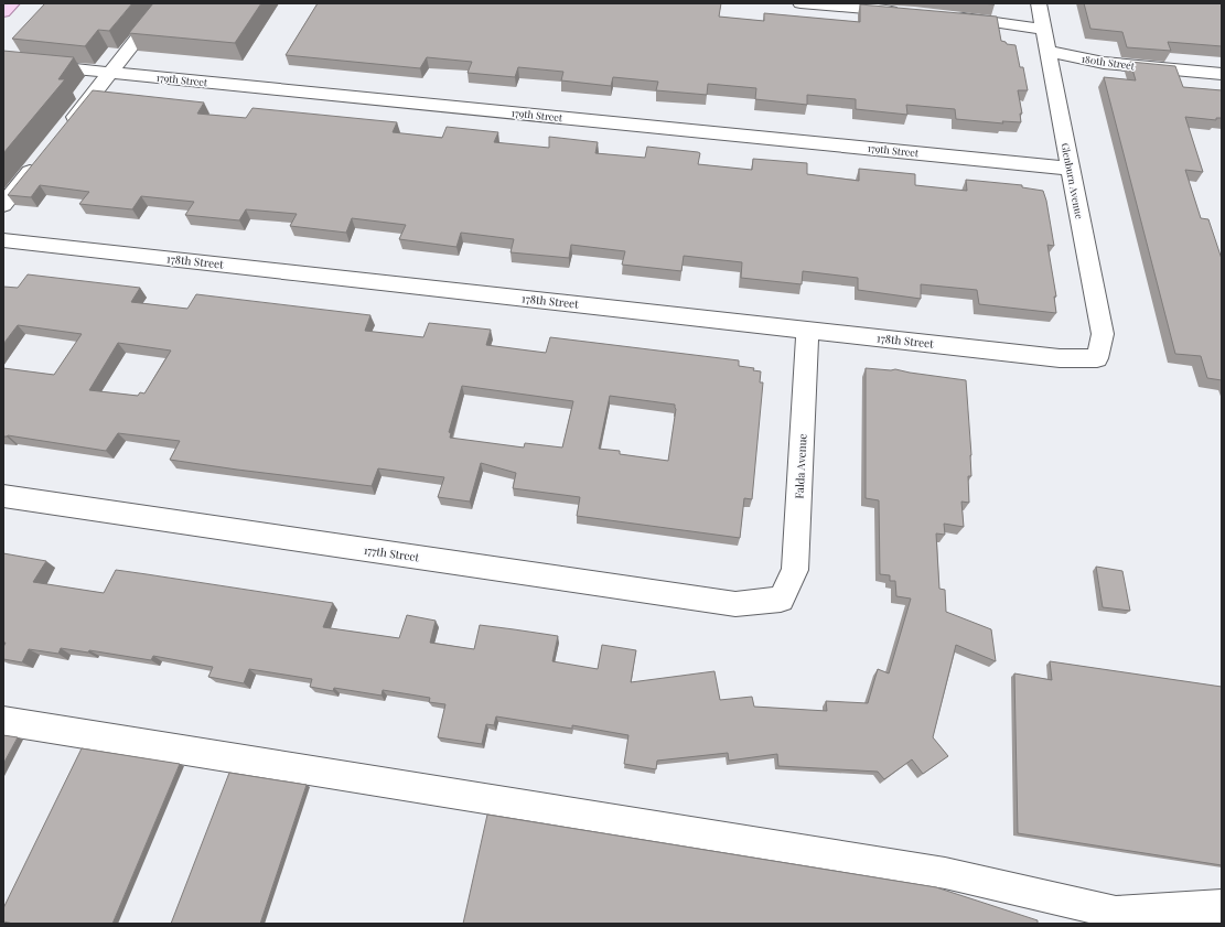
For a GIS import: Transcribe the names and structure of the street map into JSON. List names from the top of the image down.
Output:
{
  "streets": {
    "street": [
      "180th Street",
      "179th Street",
      "Glenburn Avenue",
      "178th Street",
      "Falda Avenue",
      "177th Street"
    ]
  },
  "crossings": [
    ["180th Street", "Glenburn Avenue"],
    ["179th Street", "Glenburn Avenue"],
    ["Glenburn Avenue", "178th Street"],
    ["178th Street", "Falda Avenue"],
    ["Falda Avenue", "177th Street"]
  ]
}
